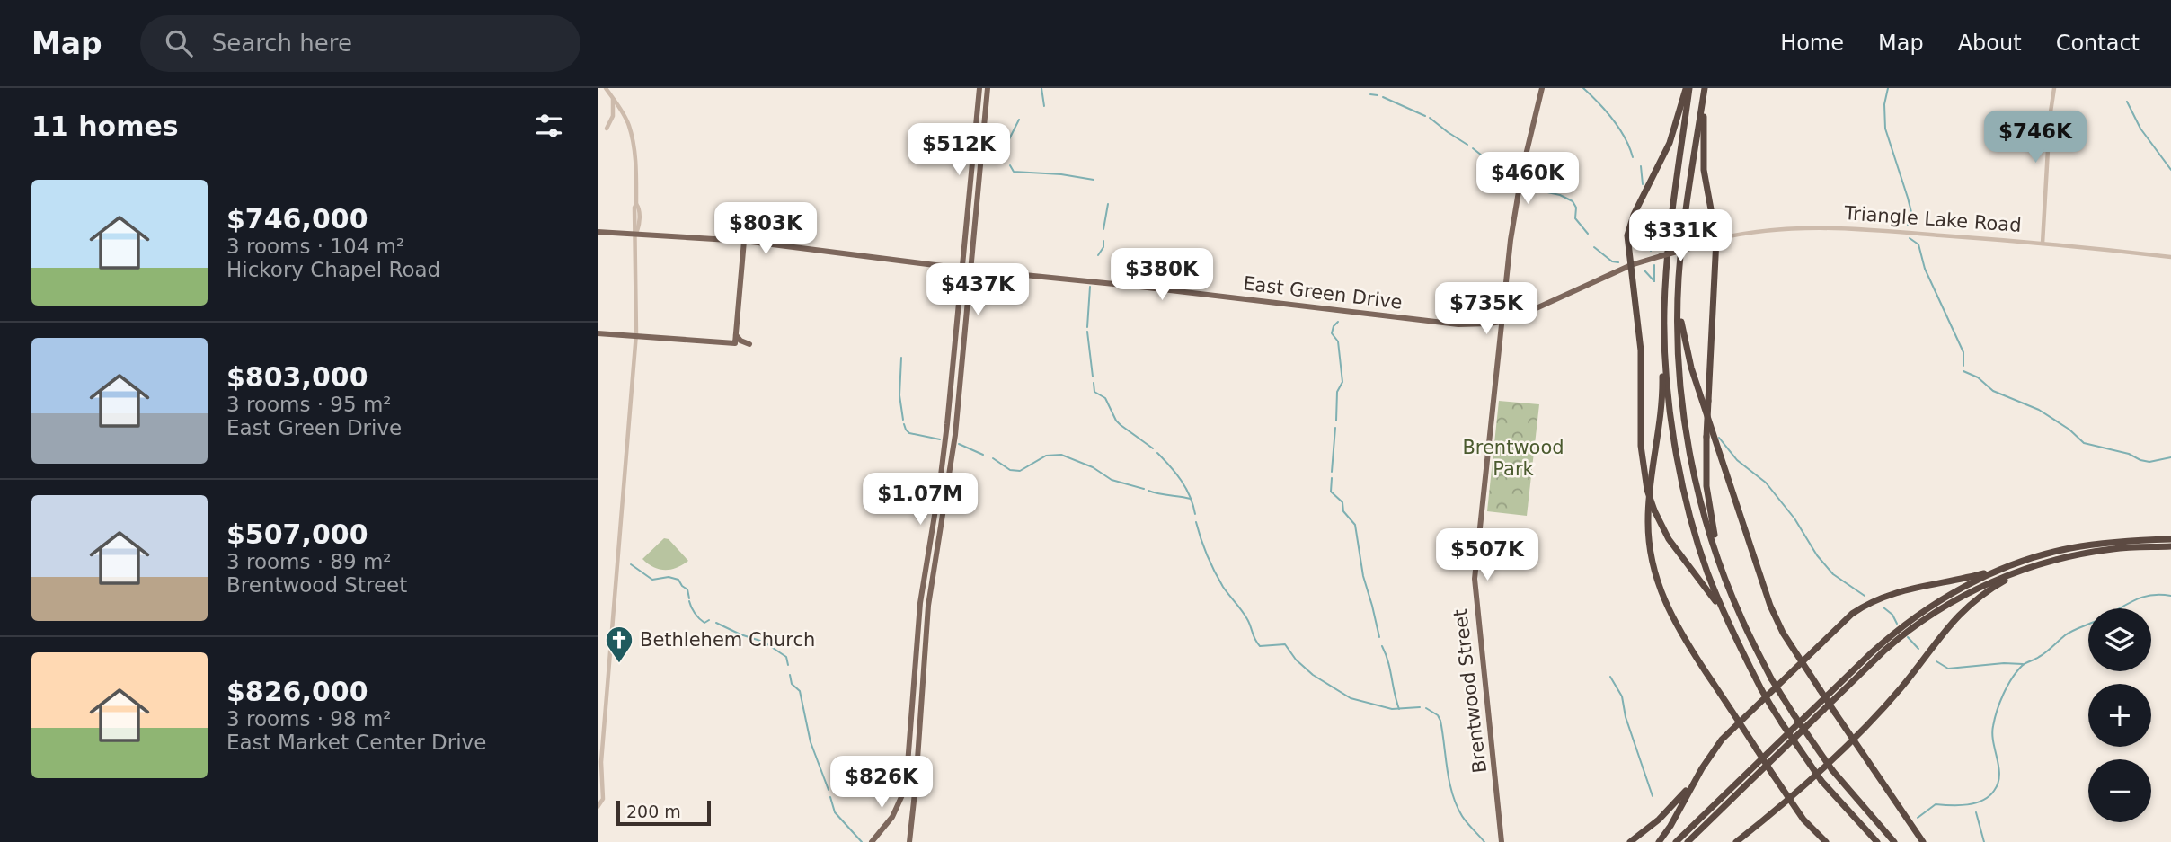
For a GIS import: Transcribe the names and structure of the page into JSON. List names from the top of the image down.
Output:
{
  "streets": {
    "main road": ["Triangle Lake Road", "East Green Drive", "Brentwood Street"]
  },
  "crossings": [
    ["Triangle Lake Road", "East Green Drive"],
    ["East Green Drive", "Brentwood Street"]
  ],
  "parks": ["Brentwood Park"],
  "places": {
    "church": ["Bethlehem Church"]
  },
  "scale_bar": "200 m",
  "page": {
    "header": "Map",
    "search": "Search here",
    "nav": [
      "Home",
      "Map",
      "About",
      "Contact"
    ],
    "heading": "11 homes",
    "price": [
      "$746K",
      "$512K",
      "$460K",
      "$803K",
      "$331K",
      "$380K",
      "$437K",
      "$735K",
      "$1.07M",
      "$507K",
      "$826K"
    ],
    "list": [
      {
        "name": "$746,000",
        "note": "3 rooms · 104 m² · Hickory Chapel Road"
      },
      {
        "name": "$803,000",
        "note": "3 rooms · 95 m² · East Green Drive"
      },
      {
        "name": "$507,000",
        "note": "3 rooms · 89 m² · Brentwood Street"
      },
      {
        "name": "$826,000",
        "note": "3 rooms · 98 m² · East Market Center Drive"
      }
    ],
    "map_buttons": ["+", "−"],
    "scale": "200 m"
  }
}
